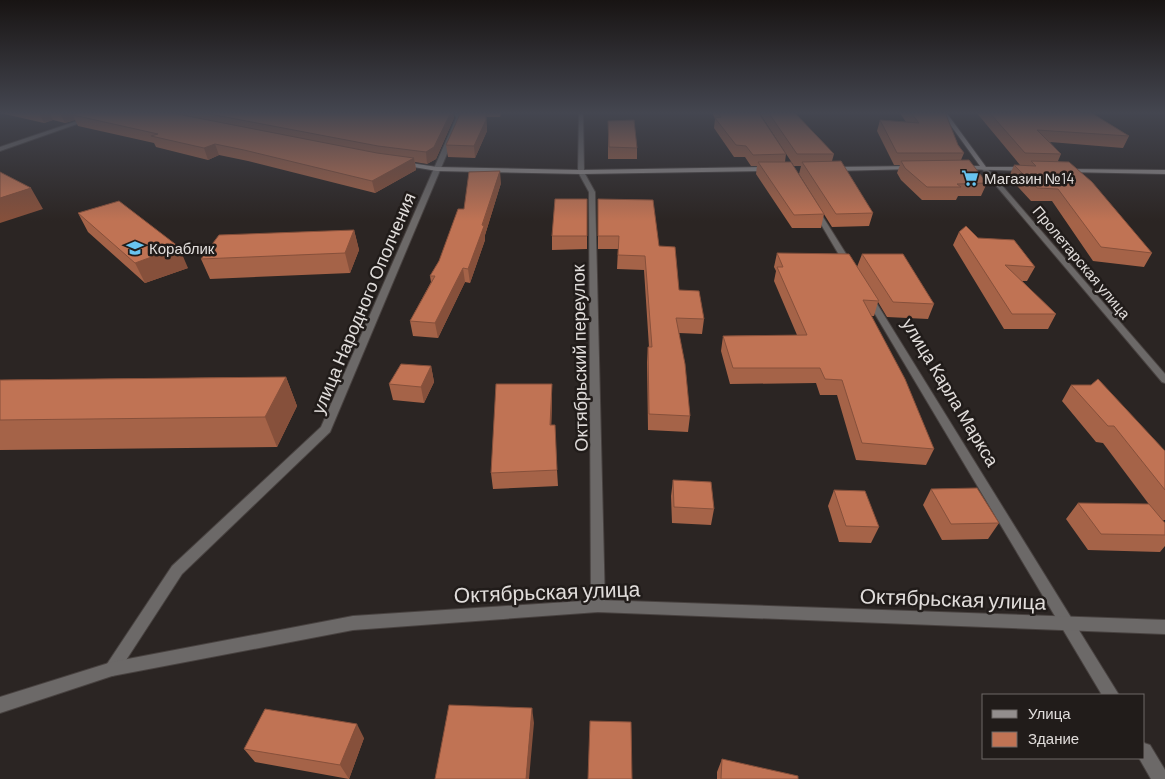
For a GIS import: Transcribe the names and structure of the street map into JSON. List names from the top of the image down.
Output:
{
  "streets": {
    "main road": ["Пролетарская улица"],
    "street": [
      "улица Народного Ополчения",
      "Октябрьский переулок",
      "улица Карла Маркса",
      "Октябрьская улица"
    ]
  },
  "crossings": [
    ["улица Народного Ополчения", "Октябрьская улица"],
    ["Октябрьский переулок", "Октябрьская улица"],
    ["улица Карла Маркса", "Октябрьская улица"]
  ],
  "places": {
    "supermarket": ["Магазин №14"],
    "school or university": ["Кораблик"]
  },
  "legend": ["Улица", "Здание"]
}
